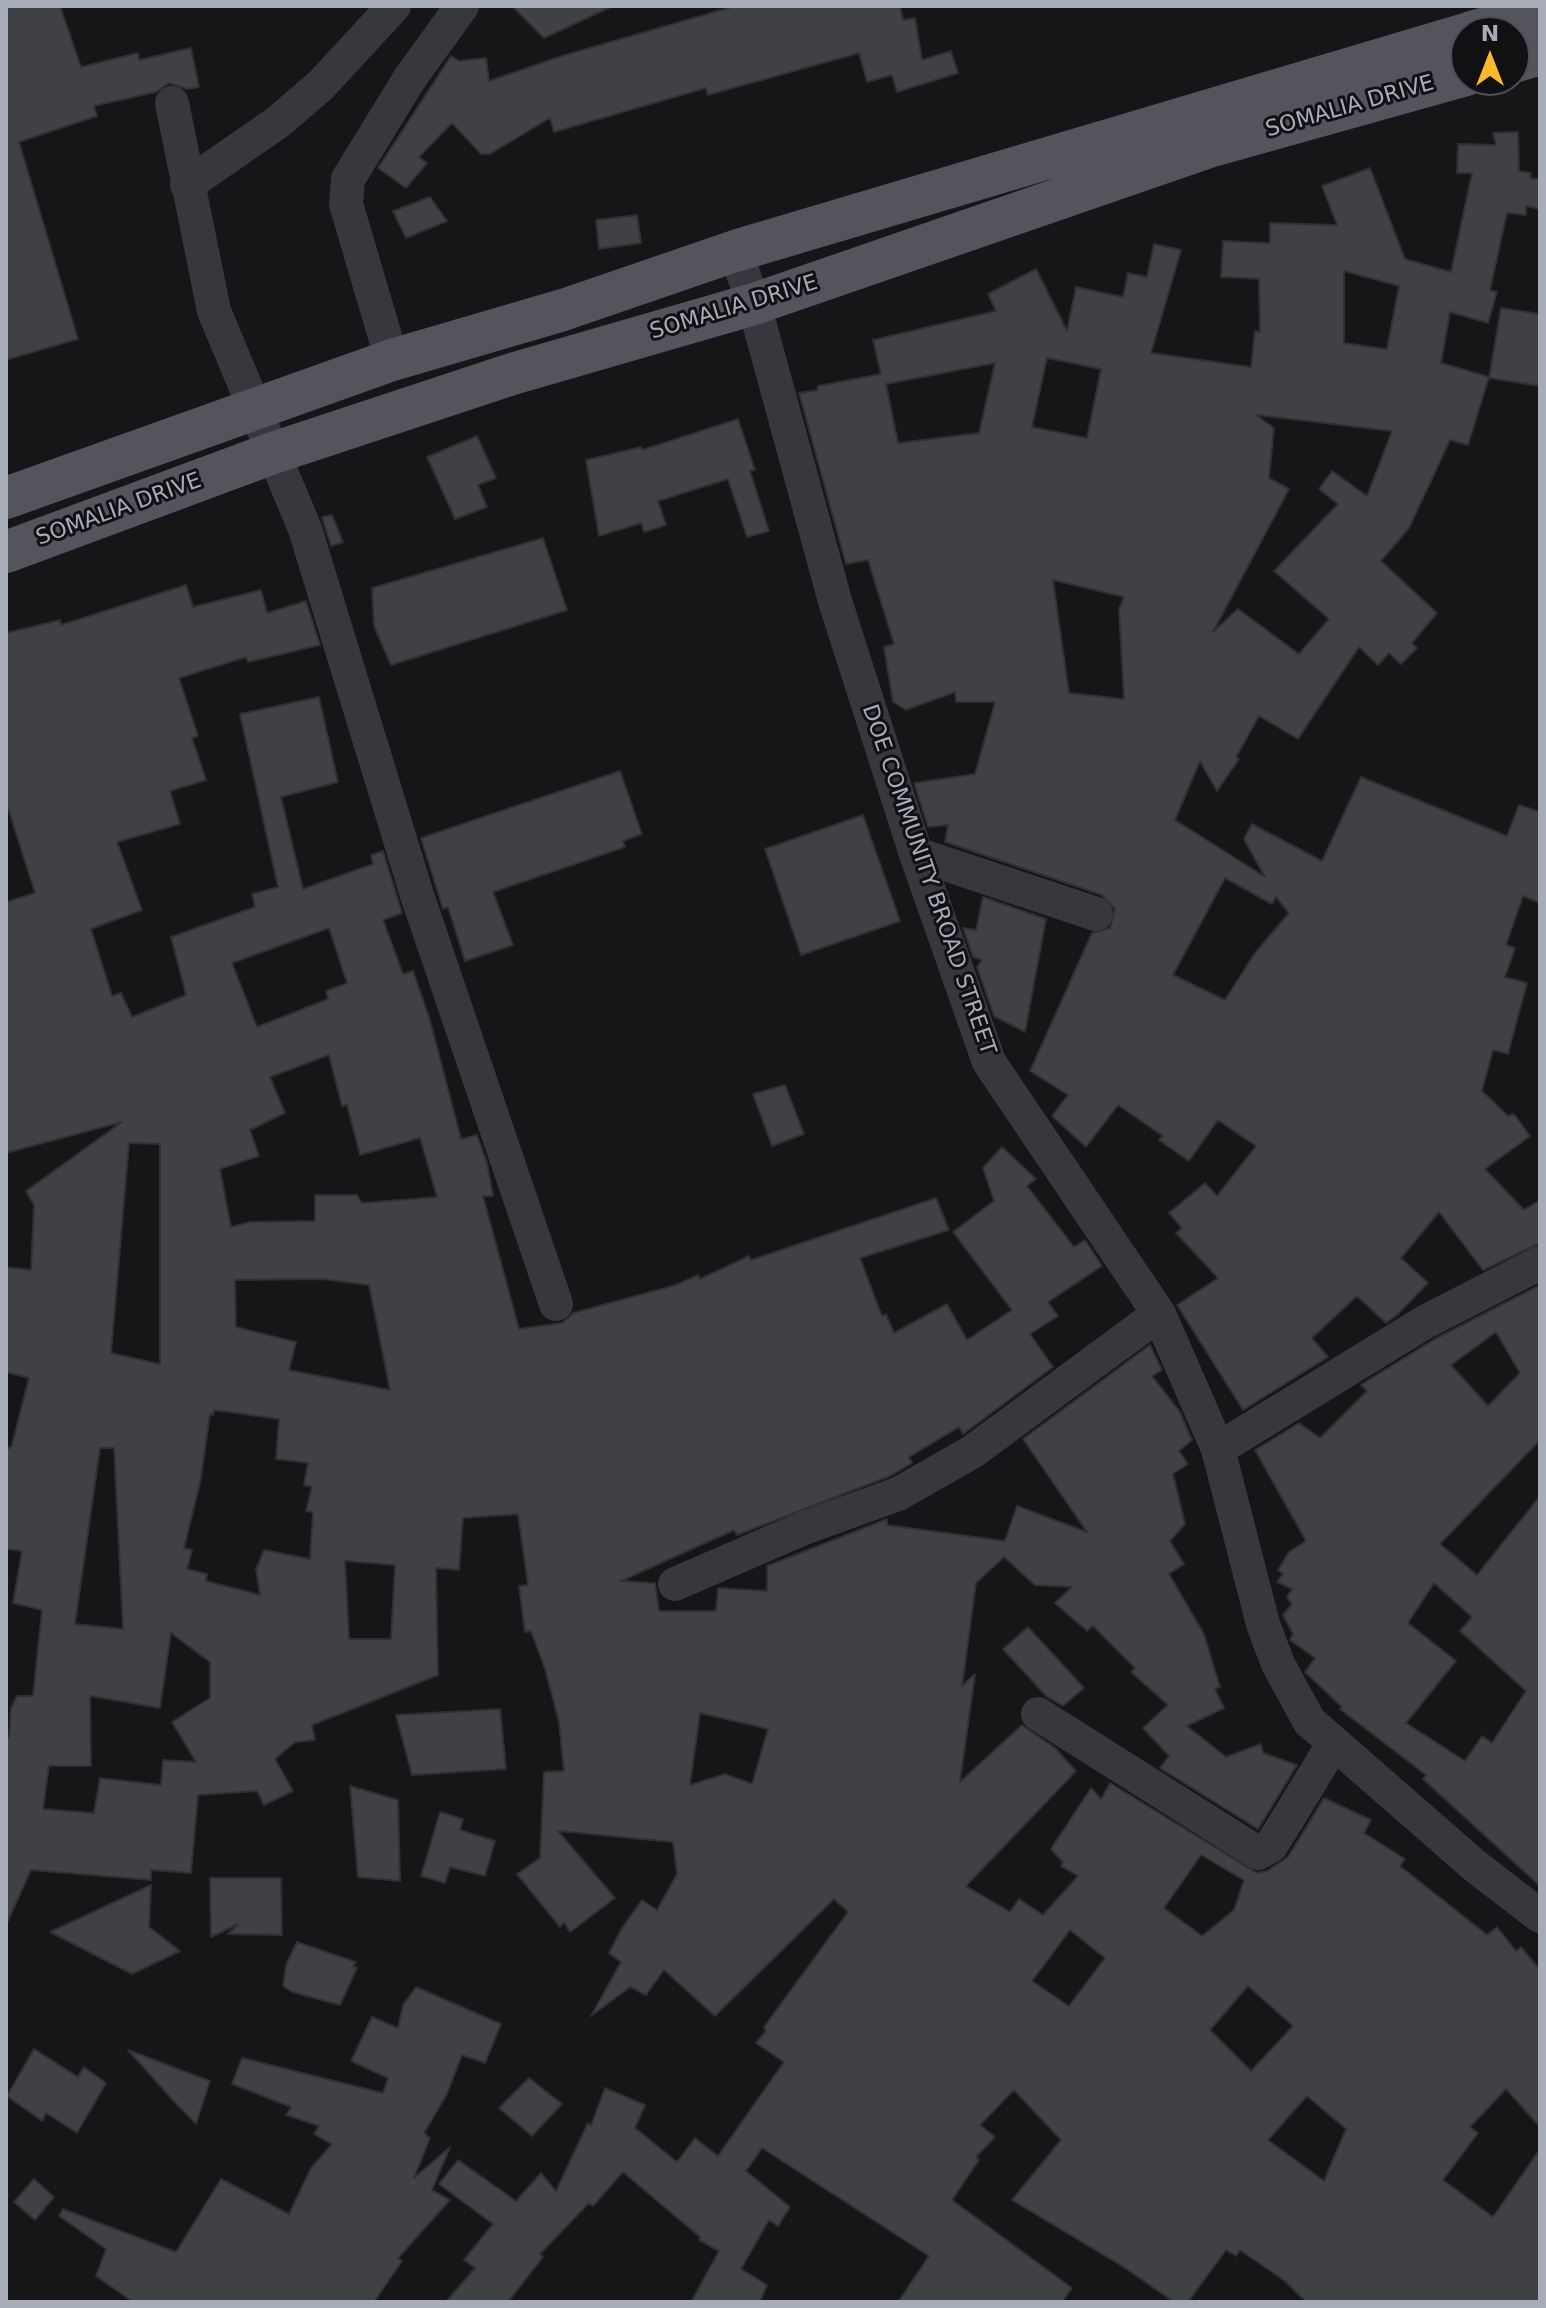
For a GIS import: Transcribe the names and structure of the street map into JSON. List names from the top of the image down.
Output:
{
  "streets": {
    "main road": ["SOMALIA DRIVE"],
    "street": ["DOE COMMUNITY BROAD STREET"]
  },
  "crossings": [
    ["SOMALIA DRIVE", "DOE COMMUNITY BROAD STREET"]
  ],
  "north": "top"
}
